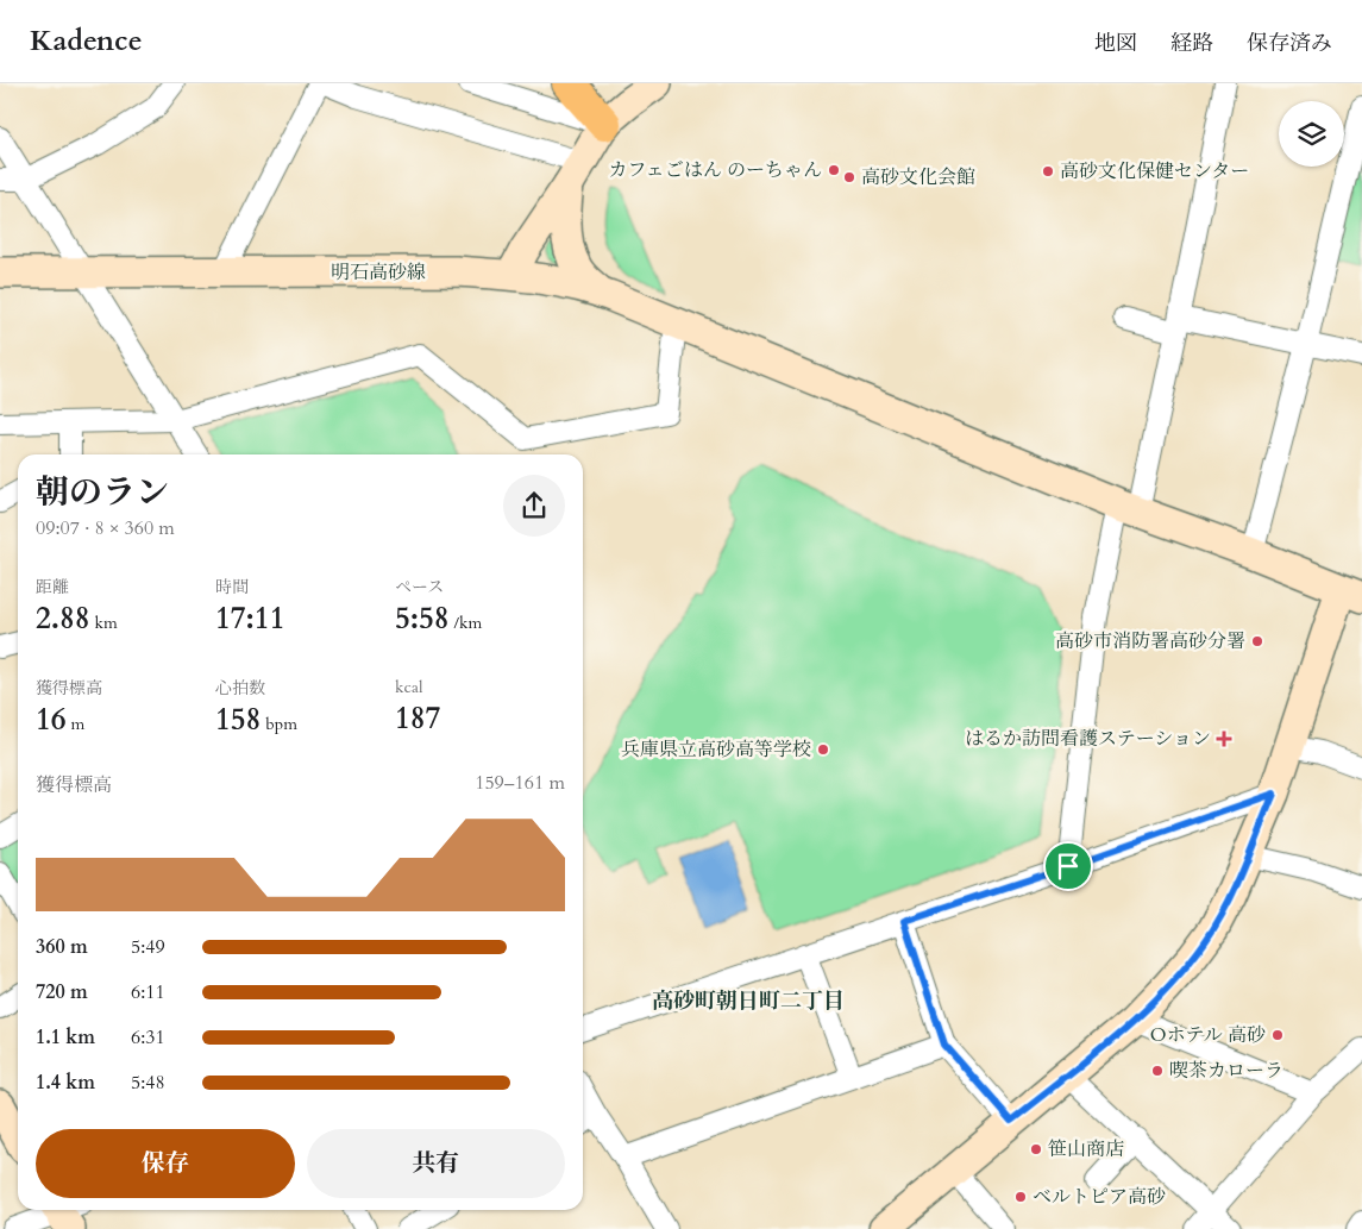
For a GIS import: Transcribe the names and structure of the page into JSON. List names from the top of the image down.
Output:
{
  "streets": {
    "street": ["明石高砂線"]
  },
  "districts": ["高砂町朝日町二丁目"],
  "places": {
    "other": [
      "カフェごはん のーちゃん",
      "高砂文化保健センター",
      "高砂文化会館",
      "高砂市消防署高砂分署",
      "兵庫県立高砂高等学校",
      "Oホテル 高砂",
      "喫茶カローラ",
      "笹山商店",
      "ベルトピア高砂"
    ],
    "health": ["はるか訪問看護ステーション"]
  },
  "page": {
    "header": "Kadence",
    "nav": ["地図", "経路", "保存済み"],
    "heading": ["朝のラン", "09:07 · 8 × 360 m"],
    "stats": [
      ["距離", "2.88 km"],
      ["時間", "17:11"],
      ["ペース", "5:58 /km"],
      ["獲得標高", "16 m"],
      ["心拍数", "158 bpm"],
      ["kcal", "187"]
    ],
    "chart": ["獲得標高", "159–161 m"],
    "list": [
      {
        "name": "360 m",
        "note": "5:49"
      },
      {
        "name": "720 m",
        "note": "6:11"
      },
      {
        "name": "1.1 km",
        "note": "6:31"
      },
      {
        "name": "1.4 km",
        "note": "5:48"
      }
    ],
    "buttons": ["保存", "共有"]
  }
}
